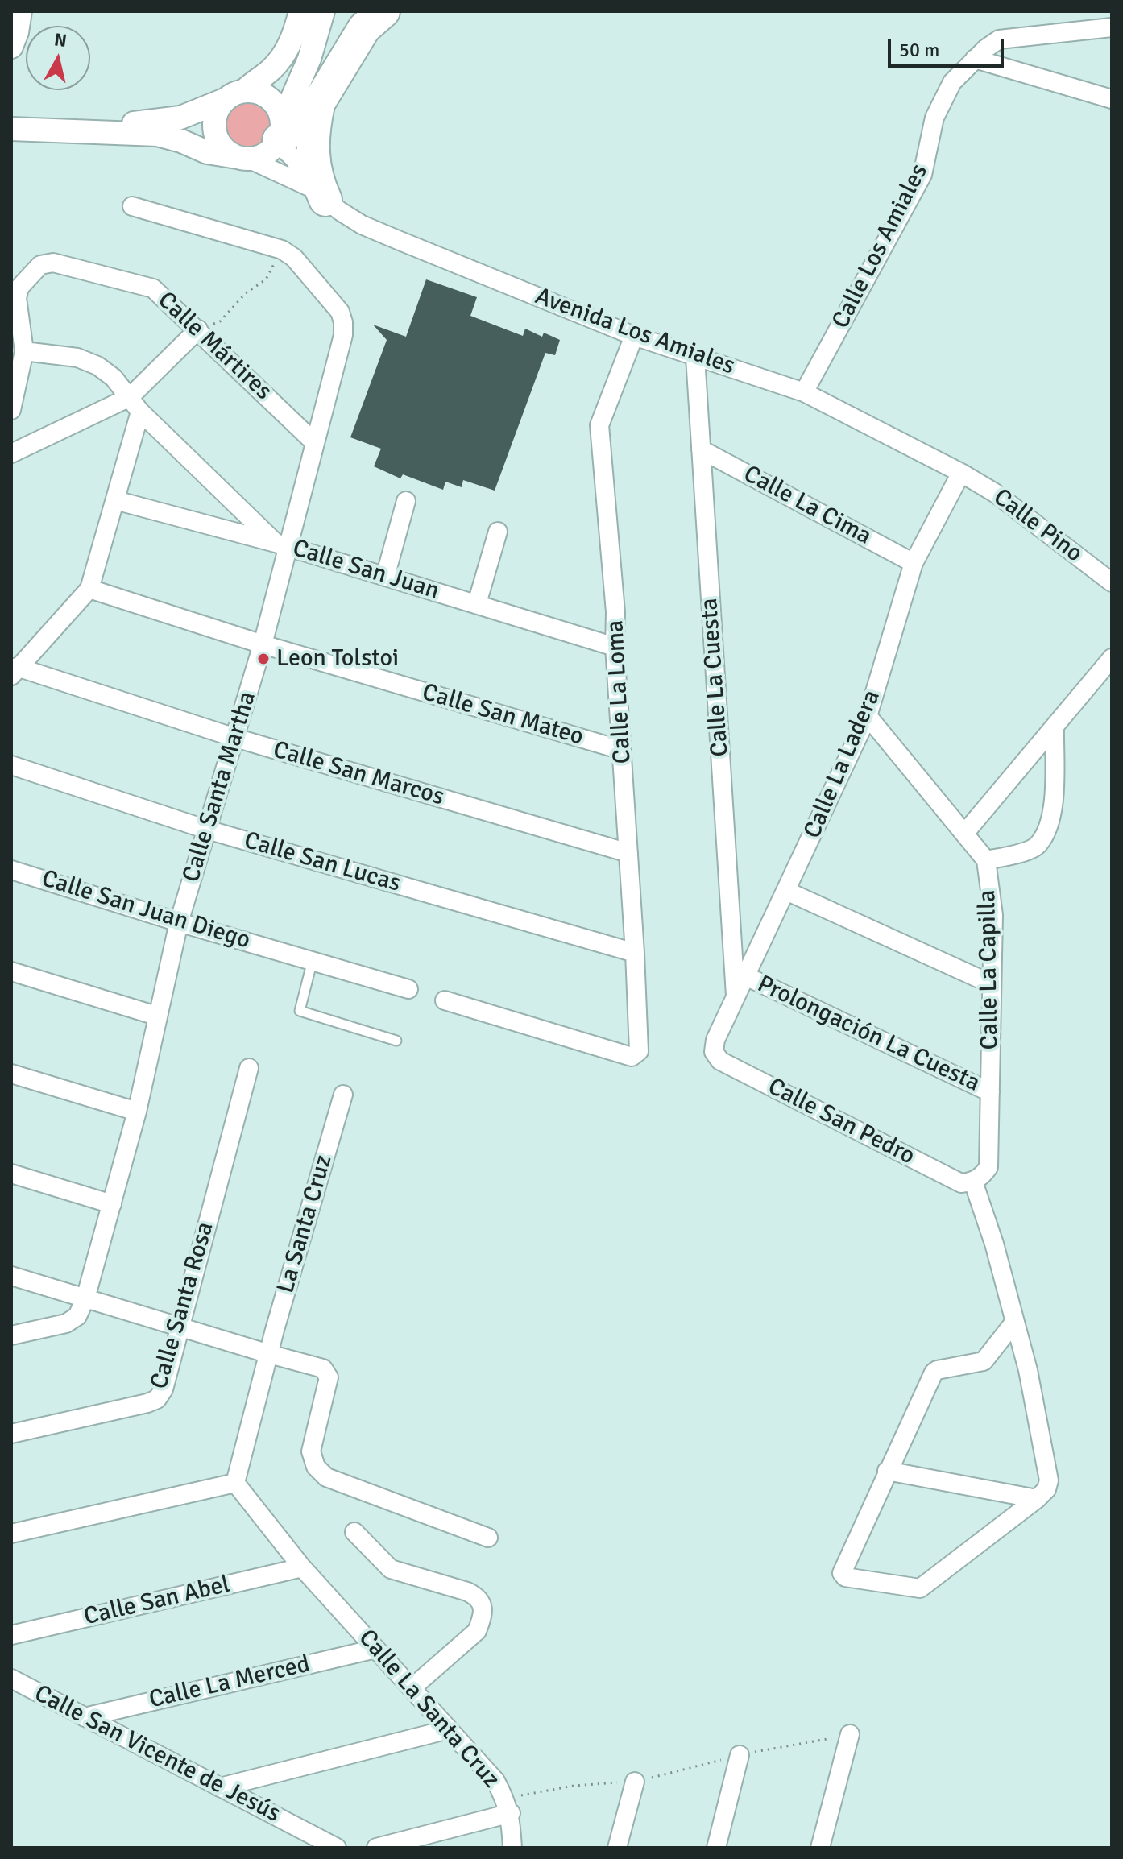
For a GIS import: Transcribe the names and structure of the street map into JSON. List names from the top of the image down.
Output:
{
  "streets": {
    "street": [
      "Calle Los Amiales",
      "Avenida Los Amiales",
      "Calle Mártires",
      "Calle La Cima",
      "Calle Pino",
      "Calle San Juan",
      "Calle La Cuesta",
      "Calle La Loma",
      "Calle San Mateo",
      "Calle La Ladera",
      "Calle San Marcos",
      "Calle Santa Martha",
      "Calle San Lucas",
      "Calle San Juan Diego",
      "Calle La Capilla",
      "Prolongación La Cuesta",
      "Calle San Pedro",
      "La Santa Cruz",
      "Calle Santa Rosa",
      "Calle San Abel",
      "Calle La Merced",
      "Calle La Santa Cruz",
      "Calle San Vicente de Jesús"
    ]
  },
  "crossings": [
    ["Calle Los Amiales", "Avenida Los Amiales"],
    ["Avenida Los Amiales", "Calle Pino"],
    ["Avenida Los Amiales", "Calle La Cuesta"],
    ["Avenida Los Amiales", "Calle La Loma"],
    ["Avenida Los Amiales", "Calle La Ladera"],
    ["Calle Mártires", "Calle Santa Martha"],
    ["Calle La Cima", "Calle La Cuesta"],
    ["Calle La Cima", "Calle La Ladera"],
    ["Calle Pino", "Calle La Ladera"],
    ["Calle San Juan", "Calle La Loma"],
    ["Calle San Juan", "Calle Santa Martha"],
    ["Calle La Cuesta", "Calle La Ladera"],
    ["Calle La Loma", "Calle San Mateo"],
    ["Calle La Loma", "Calle San Marcos"],
    ["Calle La Loma", "Calle San Lucas"],
    ["Calle San Mateo", "Calle Santa Martha"],
    ["Calle La Ladera", "Calle La Capilla"],
    ["Calle La Ladera", "Prolongación La Cuesta"],
    ["Calle La Ladera", "Calle San Pedro"],
    ["Calle San Marcos", "Calle Santa Martha"],
    ["Calle Santa Martha", "Calle San Lucas"],
    ["Calle Santa Martha", "Calle San Juan Diego"],
    ["Calle La Capilla", "Prolongación La Cuesta"],
    ["Calle La Capilla", "Calle San Pedro"],
    ["Calle San Abel", "Calle La Santa Cruz"],
    ["Calle La Merced", "Calle La Santa Cruz"],
    ["Calle La Merced", "Calle San Vicente de Jesús"]
  ],
  "places": ["Leon Tolstoi"],
  "scale_bar": "50 m",
  "north": "top"
}
